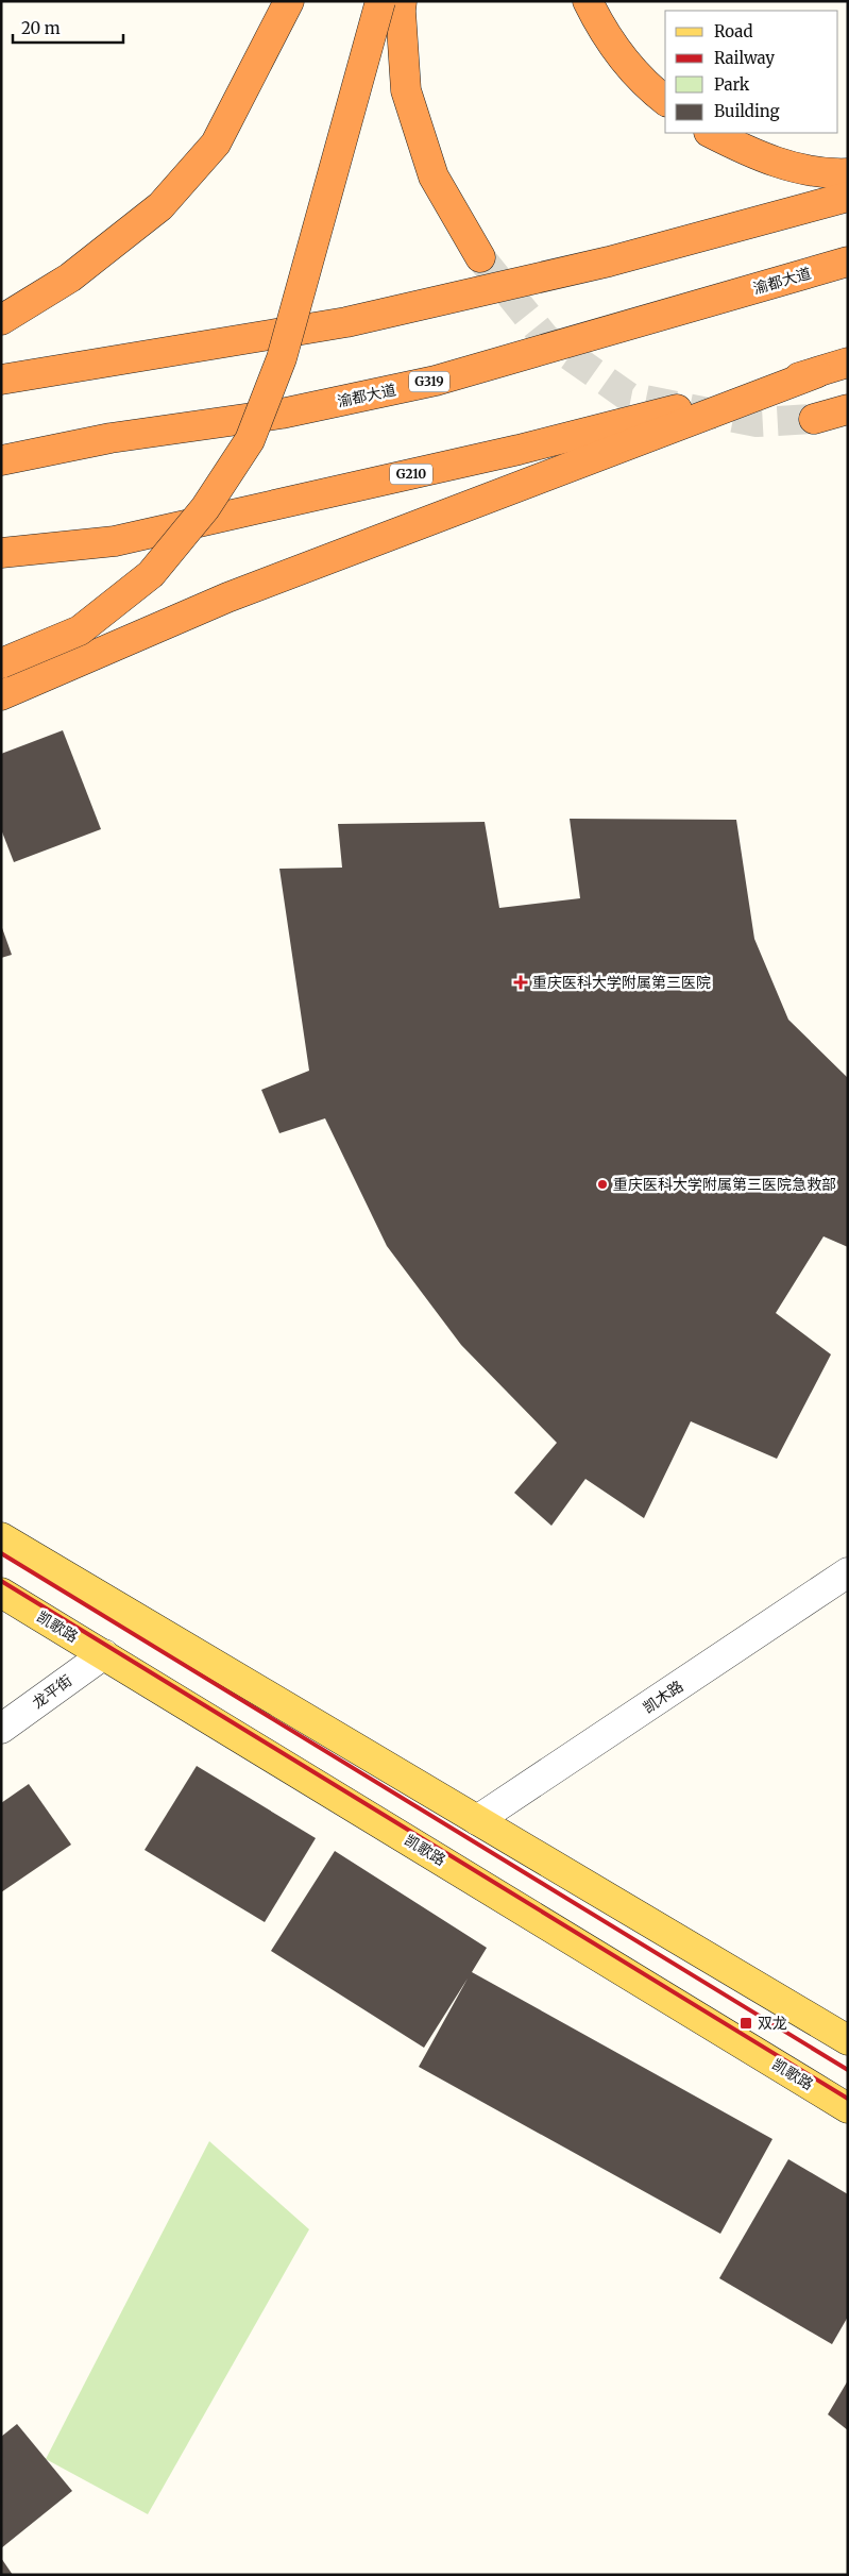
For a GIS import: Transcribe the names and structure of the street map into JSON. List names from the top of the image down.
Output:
{
  "streets": {
    "highway": ["渝都大道", "G319", "G210"],
    "main road": ["凯歌路"],
    "street": ["龙平街", "凯木路"]
  },
  "crossings": [
    ["凯歌路", "龙平街"]
  ],
  "places": {
    "health": ["重庆医科大学附属第三医院"],
    "other": ["重庆医科大学附属第三医院急救部"],
    "transit": ["双龙"]
  },
  "legend": [
    "Road",
    "Railway",
    "Park",
    "Building"
  ],
  "scale_bar": "20 m"
}
